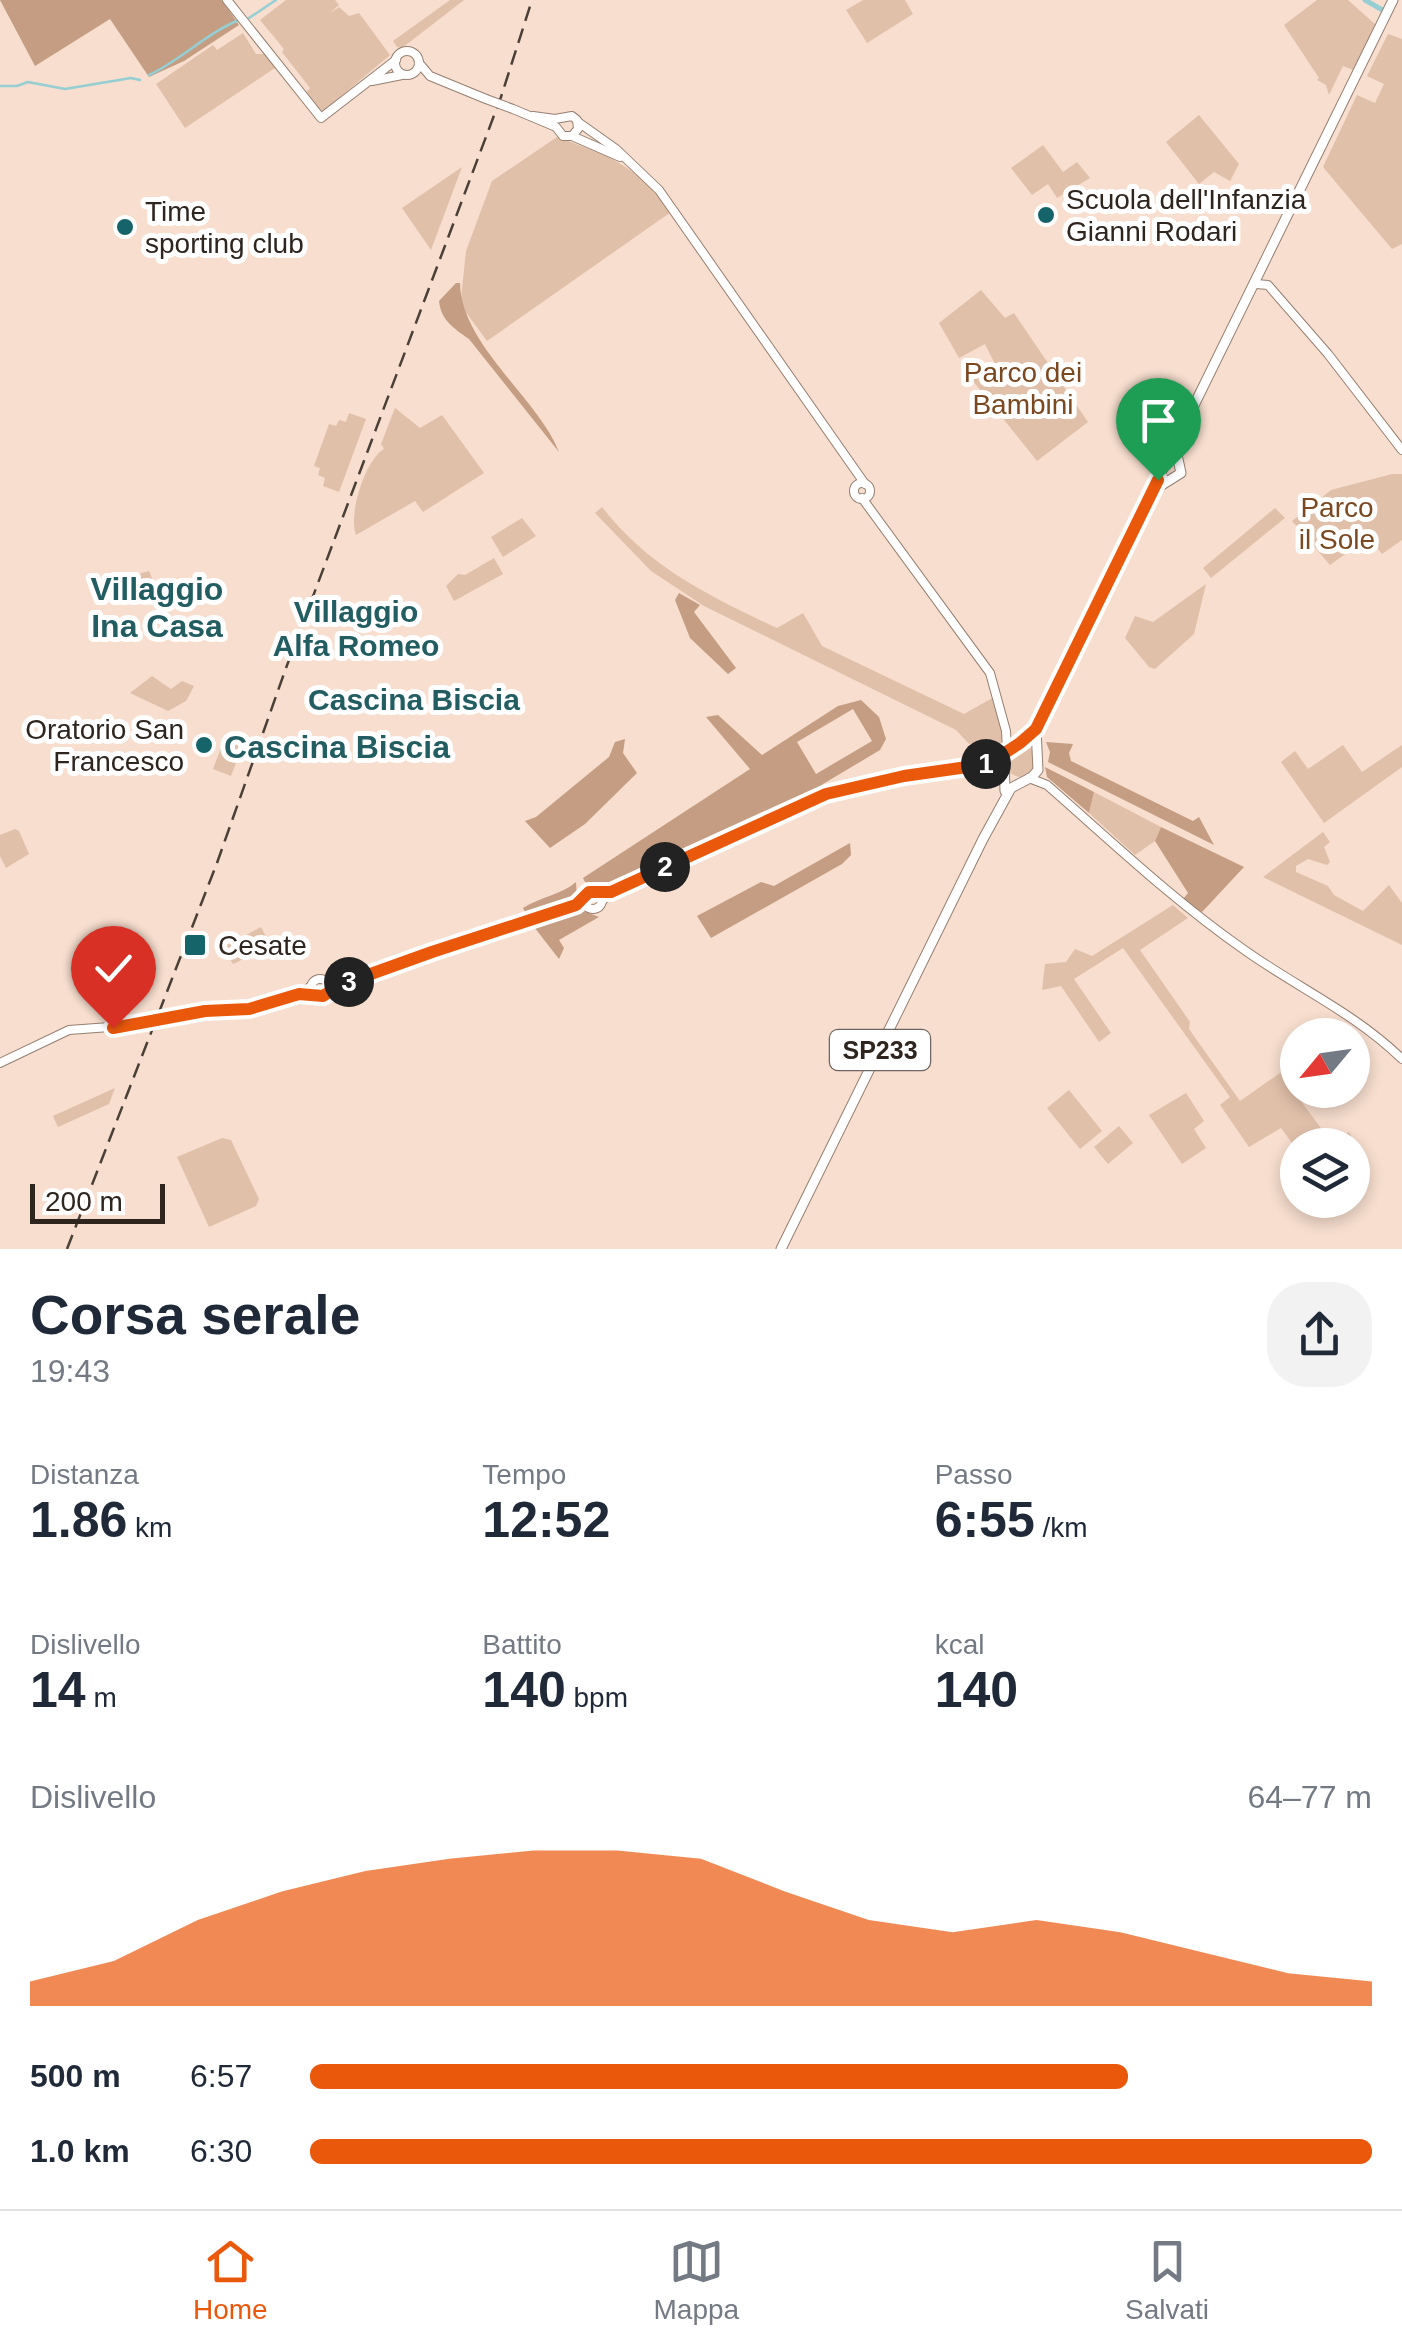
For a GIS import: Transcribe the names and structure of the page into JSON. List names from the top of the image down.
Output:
{
  "streets": {
    "main road": ["SP233"]
  },
  "districts": [
    "Villaggio Ina Casa",
    "Villaggio Alfa Romeo",
    "Cascina Biscia",
    "Cascina Biscia"
  ],
  "parks": ["Parco dei Bambini", "Parco il Sole"],
  "places": {
    "other": ["Scuola dell'Infanzia Gianni Rodari", "Time sporting club", "Oratorio San Francesco"],
    "transit": ["Cesate"]
  },
  "scale_bar": "200 m",
  "north": "bottom left",
  "page": {
    "pins": ["1", "2", "3"],
    "scale": "200 m",
    "heading": ["Corsa serale", "19:43"],
    "stats": [
      ["Distanza", "1.86 km"],
      ["Tempo", "12:52"],
      ["Passo", "6:55 /km"],
      ["Dislivello", "14 m"],
      ["Battito", "140 bpm"],
      ["kcal", "140"]
    ],
    "chart": ["Dislivello", "64–77 m"],
    "list": [
      {
        "name": "500 m",
        "note": "6:57"
      },
      {
        "name": "1.0 km",
        "note": "6:30"
      }
    ],
    "tabs": ["Home", "Mappa", "Salvati"]
  }
}
